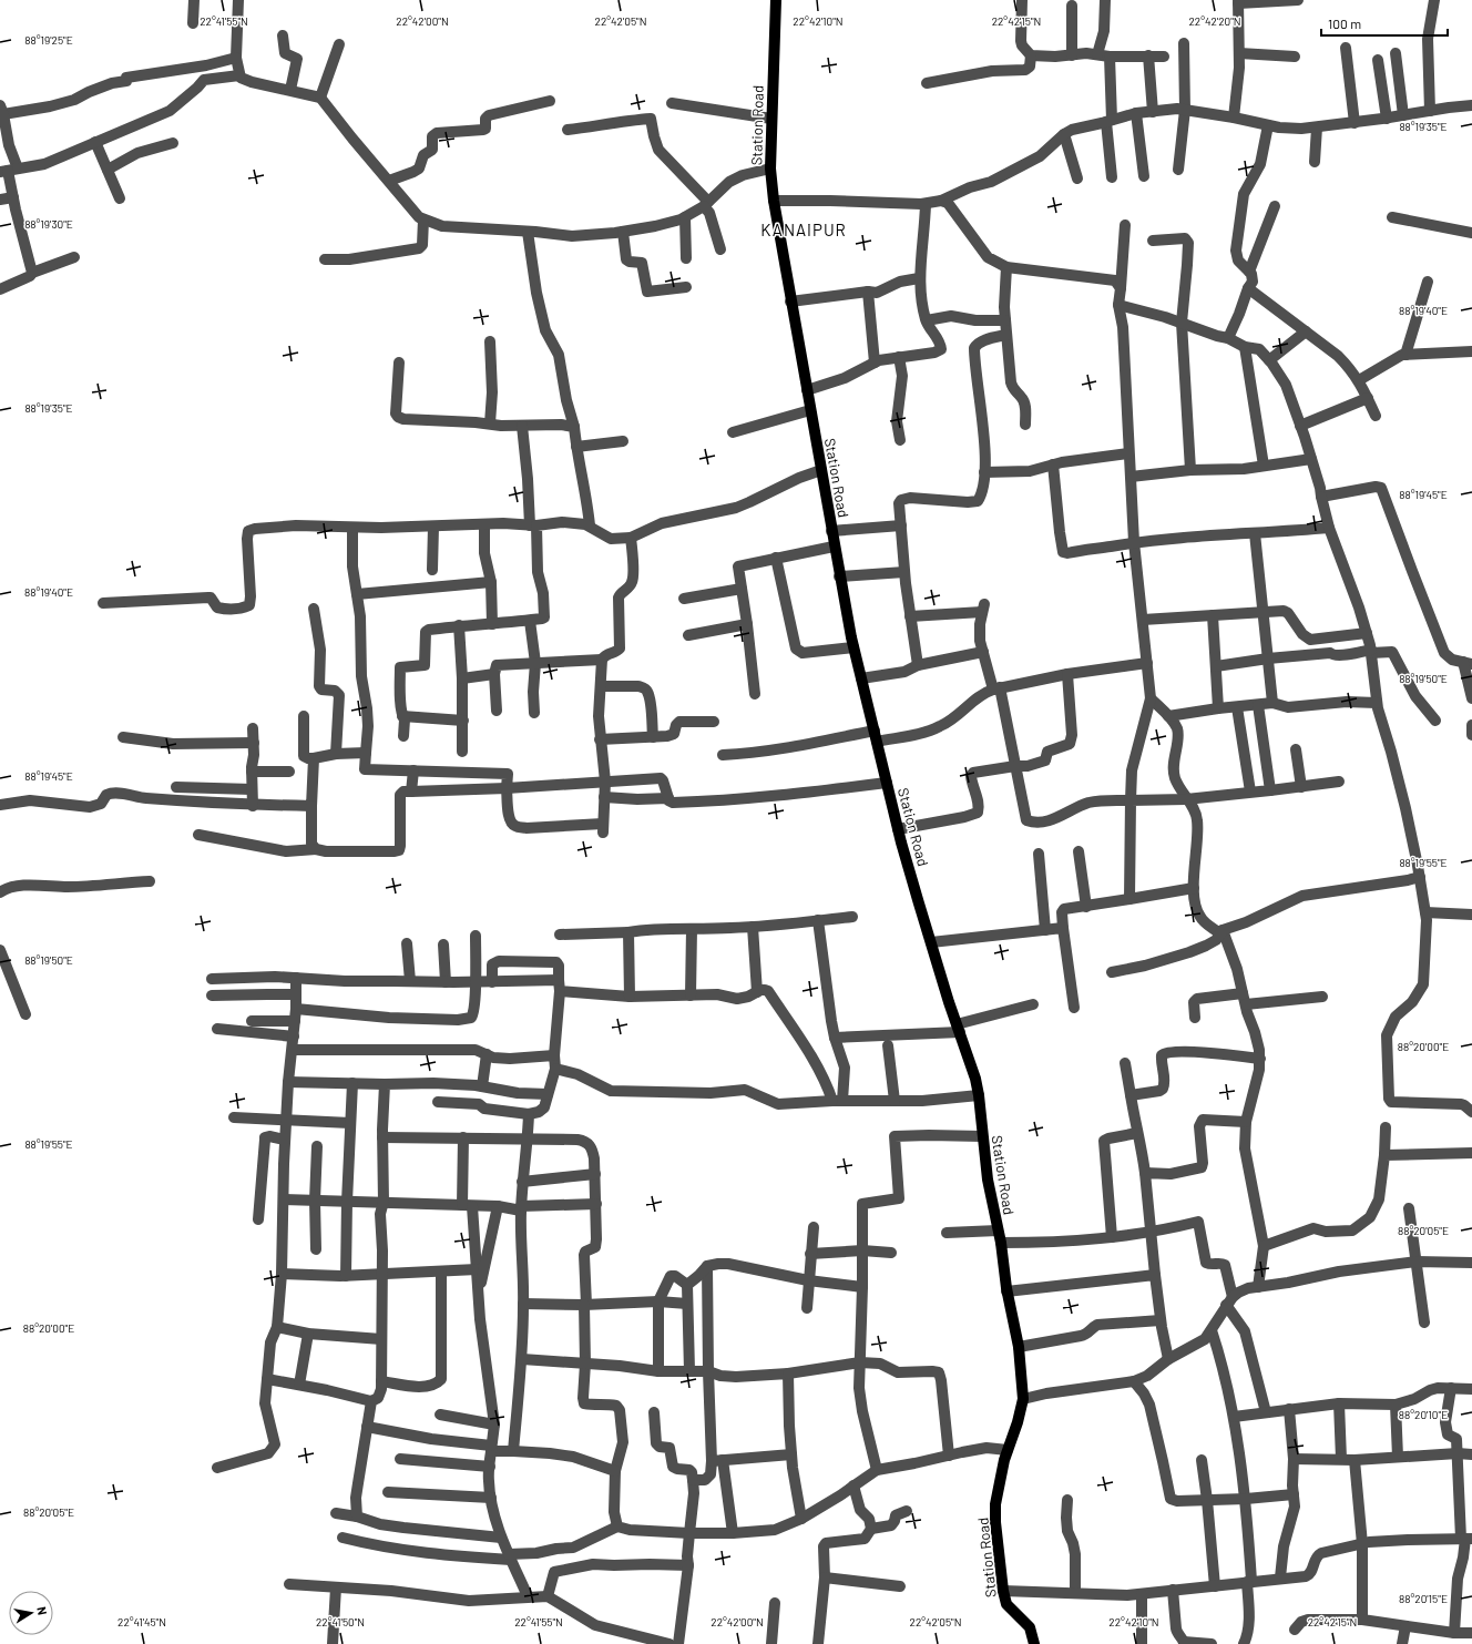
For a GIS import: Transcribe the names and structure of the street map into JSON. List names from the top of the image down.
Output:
{
  "streets": {
    "main road": ["Station Road"]
  },
  "districts": ["KANAIPUR"],
  "scale_bar": "100 m",
  "north": "right",
  "coordinates": [
    "22°41'55\"N",
    "22°42'00\"N",
    "22°42'05\"N",
    "22°42'10\"N",
    "22°42'15\"N",
    "22°42'20\"N",
    "88°19'25\"E",
    "88°19'35\"E",
    "88°19'30\"E",
    "88°19'40\"E",
    "88°19'45\"E",
    "88°19'50\"E",
    "88°19'55\"E",
    "88°20'00\"E",
    "88°20'05\"E",
    "88°20'10\"E",
    "88°20'15\"E",
    "22°41'45\"N",
    "22°41'50\"N"
  ]
}
